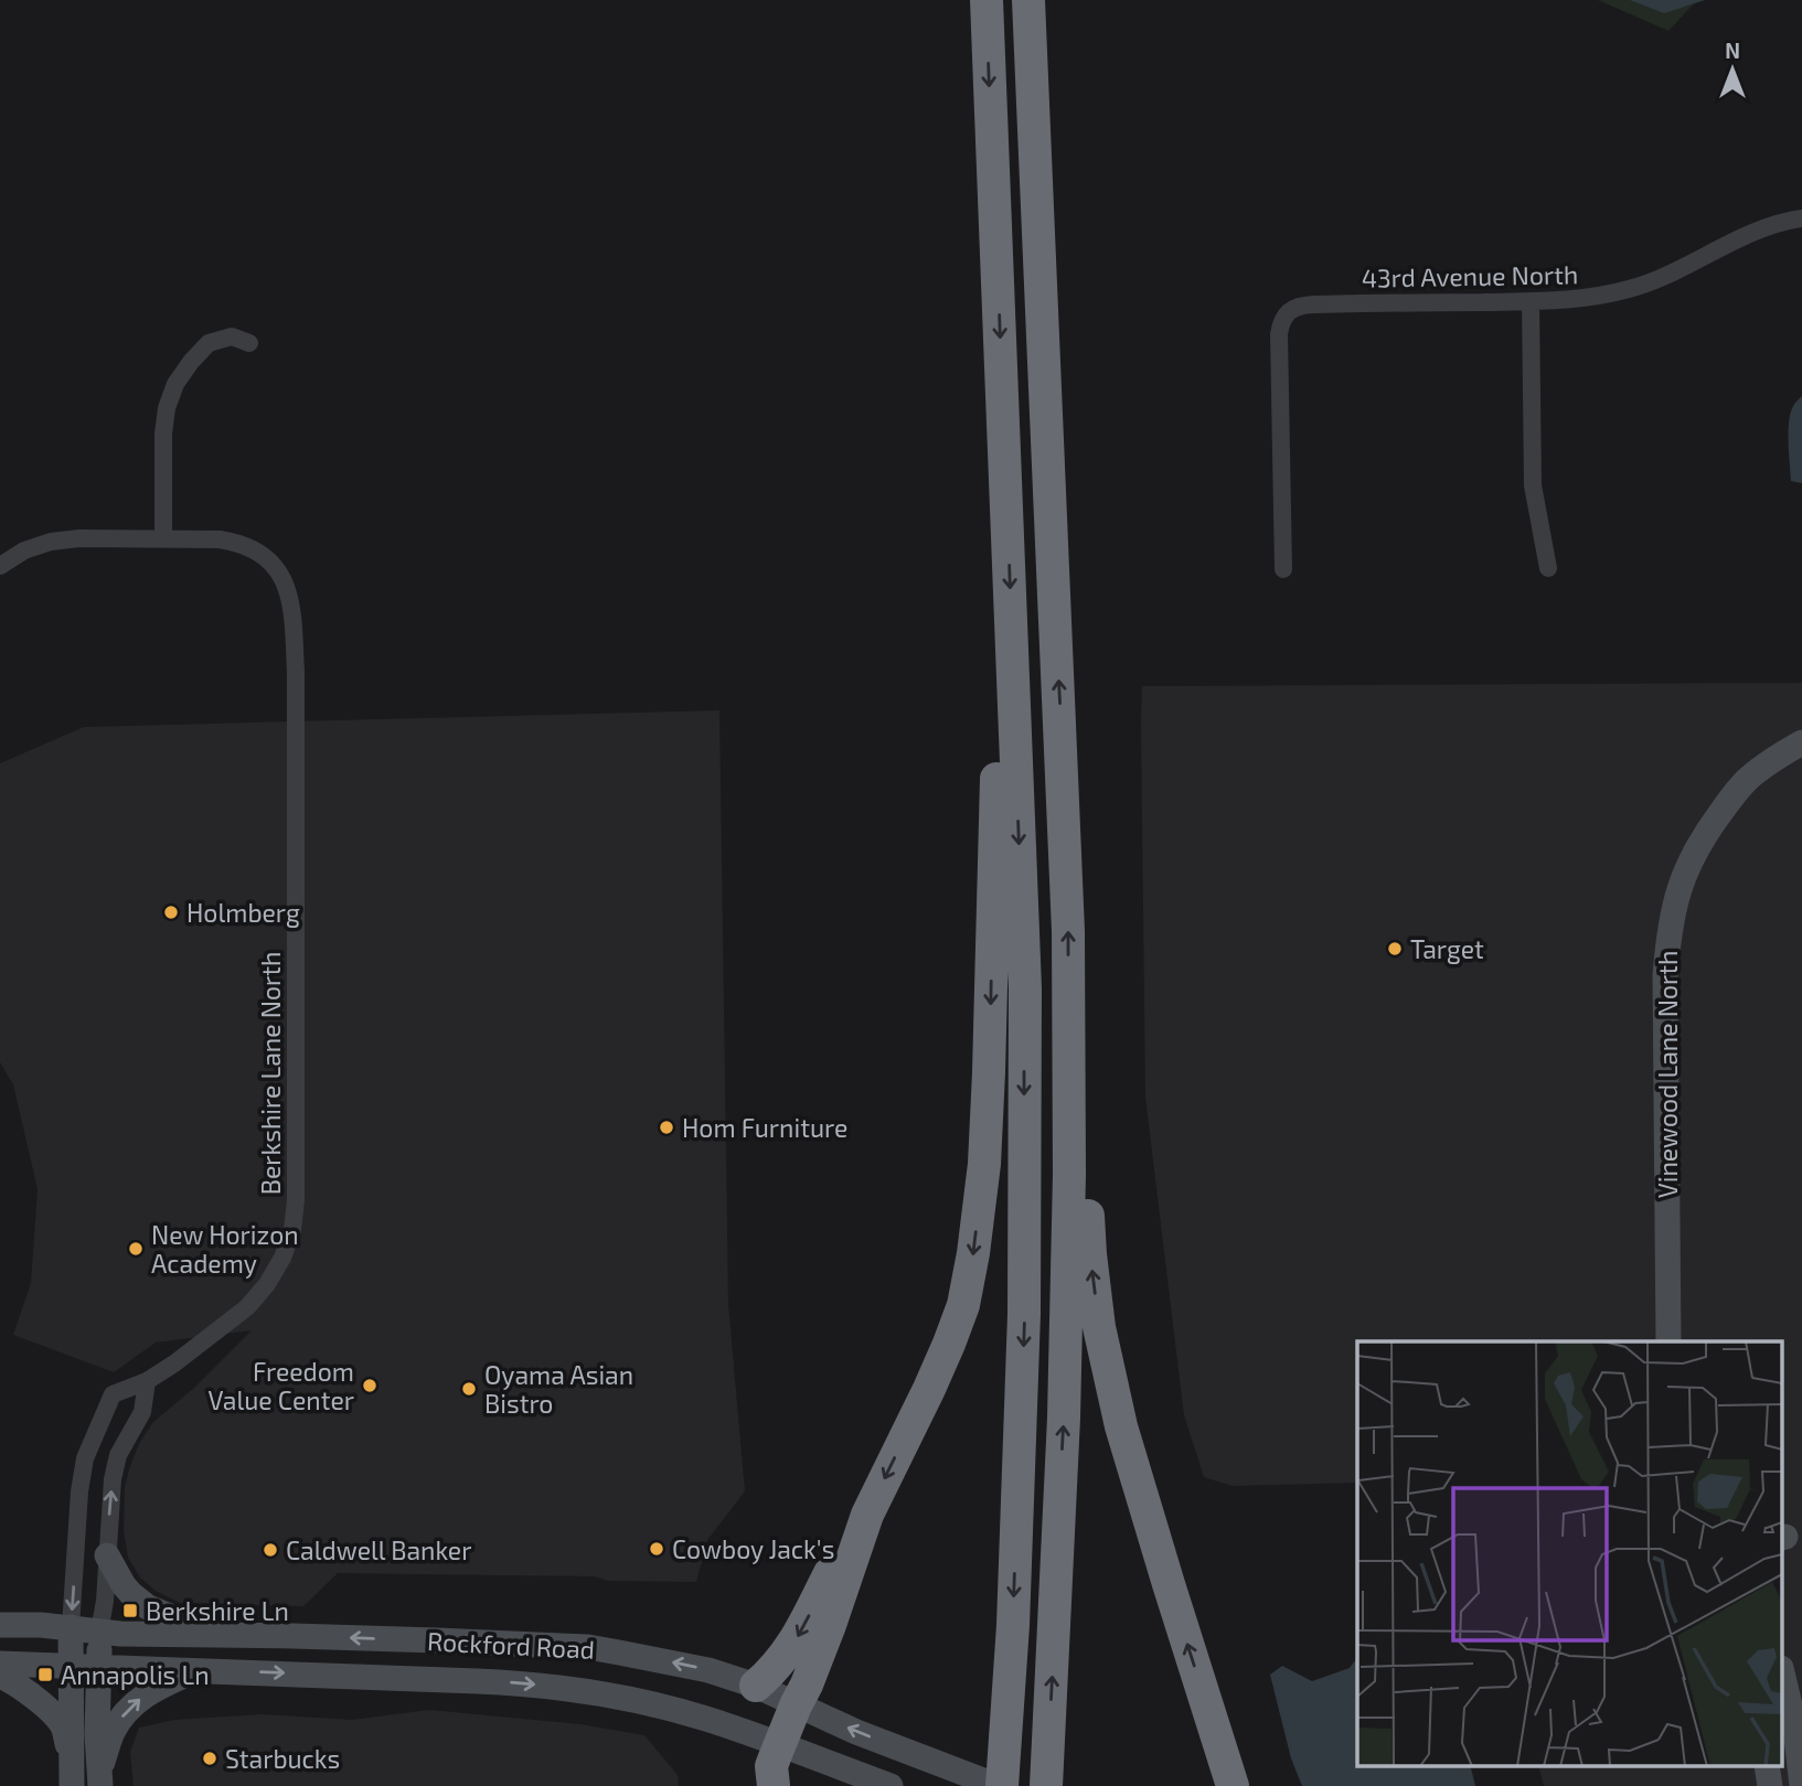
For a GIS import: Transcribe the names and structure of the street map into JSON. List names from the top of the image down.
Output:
{
  "streets": {
    "main road": ["Vinewood Lane North", "Rockford Road"],
    "street": ["43rd Avenue North", "Berkshire Lane North"]
  },
  "crossings": [
    ["Berkshire Lane North", "Rockford Road"]
  ],
  "places": {
    "other": [
      "Holmberg",
      "Target",
      "Hom Furniture",
      "New Horizon Academy",
      "Freedom Value Center",
      "Oyama Asian Bistro",
      "Cowboy Jack's",
      "Caldwell Banker",
      "Starbucks"
    ],
    "transit": ["Berkshire Ln", "Annapolis Ln"]
  },
  "north": "top"
}
